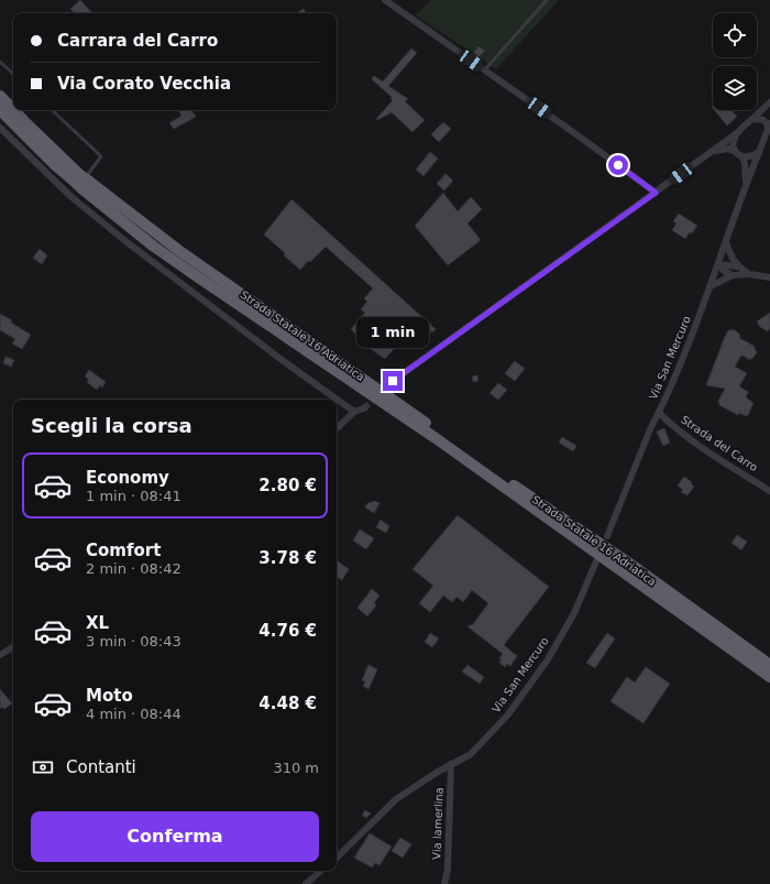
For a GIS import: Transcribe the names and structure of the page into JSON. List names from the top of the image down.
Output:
{
  "streets": {
    "highway": ["Strada Statale 16 Adriatica"],
    "street": ["Via San Mercuro", "Strada del Carro", "Via lamerlina"]
  },
  "crossings": [
    ["Via San Mercuro", "Strada del Carro"],
    ["Via San Mercuro", "Via lamerlina"]
  ],
  "page": {
    "banner": ["Carrara del Carro", "Via Corato Vecchia"],
    "bubble": "1 min",
    "heading": "Scegli la corsa",
    "list": [
      {
        "name": "Economy",
        "note": "1 min · 08:41",
        "value": "2.80 €"
      },
      {
        "name": "Comfort",
        "note": "2 min · 08:42",
        "value": "3.78 €"
      },
      {
        "name": "XL",
        "note": "3 min · 08:43",
        "value": "4.76 €"
      },
      {
        "name": "Moto",
        "note": "4 min · 08:44",
        "value": "4.48 €"
      }
    ],
    "pay": ["Contanti", "310 m"],
    "buttons": "Conferma"
  }
}
